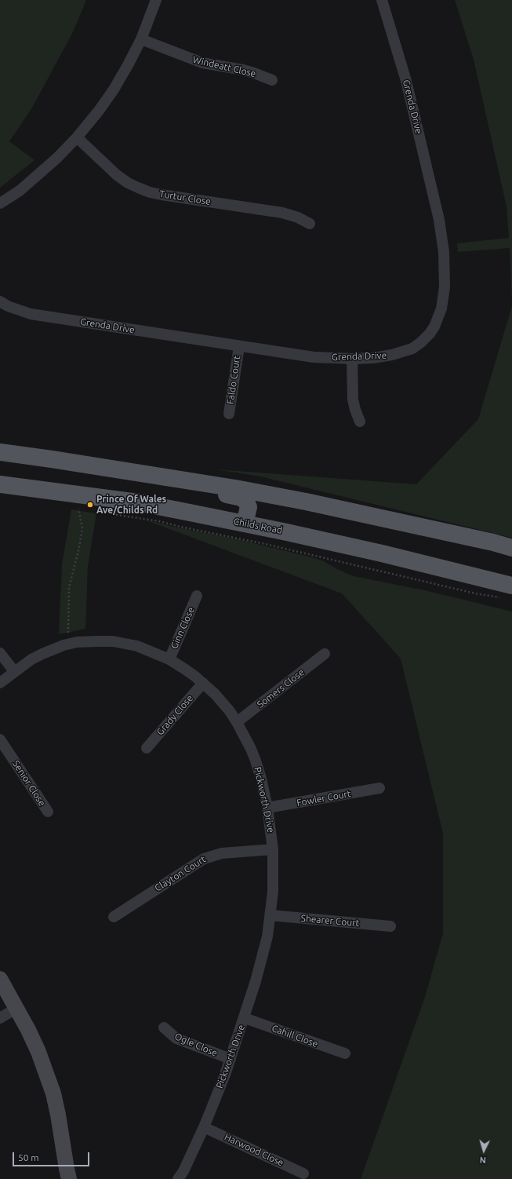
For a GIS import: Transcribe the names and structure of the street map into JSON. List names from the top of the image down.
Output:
{
  "streets": {
    "main road": ["Childs Road"],
    "street": [
      "Windeatt Close",
      "Grenda Drive",
      "Turtur Close",
      "Faldo Court",
      "Ginn Close",
      "Somers Close",
      "Grady Close",
      "Senior Close",
      "Fowler Court",
      "Pickworth Drive",
      "Clayton Court",
      "Shearer Court",
      "Cahill Close",
      "Ogle Close",
      "Harwood Close"
    ]
  },
  "crossings": [
    ["Grenda Drive", "Faldo Court"],
    ["Ginn Close", "Pickworth Drive"],
    ["Somers Close", "Pickworth Drive"],
    ["Grady Close", "Pickworth Drive"],
    ["Fowler Court", "Pickworth Drive"],
    ["Pickworth Drive", "Clayton Court"],
    ["Pickworth Drive", "Shearer Court"],
    ["Pickworth Drive", "Cahill Close"],
    ["Pickworth Drive", "Ogle Close"],
    ["Pickworth Drive", "Harwood Close"]
  ],
  "places": ["Prince Of Wales Ave/Childs Rd"],
  "scale_bar": "50 m",
  "north": "bottom"
}
